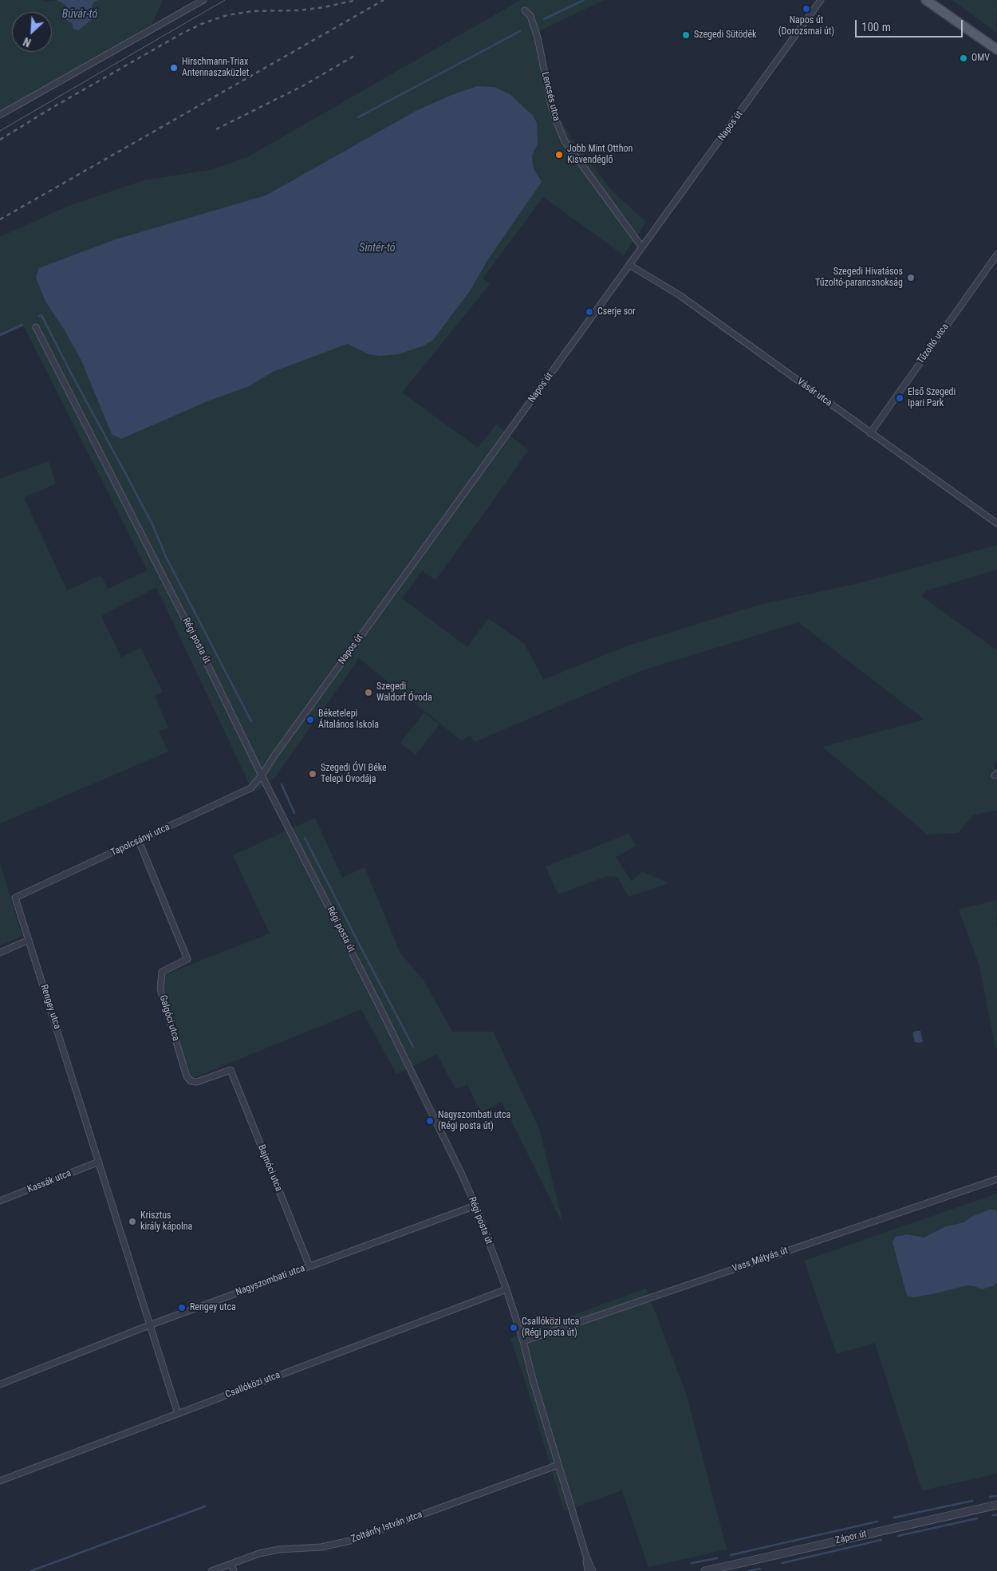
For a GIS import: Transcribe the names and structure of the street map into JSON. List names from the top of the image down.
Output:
{
  "streets": {
    "street": [
      "Lencsés utca",
      "Napos út",
      "Tűzoltó utca",
      "Vásár utca",
      "Régi posta út",
      "Tapolcsányi utca",
      "Rengey utca",
      "Galgóci utca",
      "Bajmóci utca",
      "Kassák utca",
      "Vass Mátyás út",
      "Nagyszombati utca",
      "Csallóközi utca",
      "Zoltánfy István utca",
      "Zápor út"
    ]
  },
  "crossings": [
    ["Lencsés utca", "Napos út"],
    ["Napos út", "Vásár utca"],
    ["Napos út", "Régi posta út"],
    ["Napos út", "Tapolcsányi utca"],
    ["Tűzoltó utca", "Vásár utca"],
    ["Régi posta út", "Tapolcsányi utca"],
    ["Régi posta út", "Vass Mátyás út"],
    ["Régi posta út", "Nagyszombati utca"],
    ["Régi posta út", "Csallóközi utca"],
    ["Régi posta út", "Zoltánfy István utca"],
    ["Tapolcsányi utca", "Rengey utca"],
    ["Tapolcsányi utca", "Galgóci utca"],
    ["Rengey utca", "Kassák utca"],
    ["Rengey utca", "Nagyszombati utca"],
    ["Rengey utca", "Csallóközi utca"],
    ["Galgóci utca", "Bajmóci utca"],
    ["Bajmóci utca", "Nagyszombati utca"]
  ],
  "water": ["Búvár-tó", "Sintér-tó"],
  "places": [
    "Napos út (Dorozsmai út)",
    "Szegedi Sütödék",
    "OMV",
    "Hirschmann-Triax Antennaszaküzlet",
    "Jobb Mint Otthon Kisvendéglő",
    "Szegedi Hivatásos Tűzoltó-parancsnokság",
    "Cserje sor",
    "Első Szegedi Ipari Park",
    "Szegedi Waldorf Óvoda",
    "Béketelepi Általános Iskola",
    "Szegedi ÓVI Béke Telepi Óvodája",
    "Nagyszombati utca (Régi posta út)",
    "Krisztus király kápolna",
    "Rengey utca",
    "Csallóközi utca (Régi posta út)"
  ],
  "scale_bar": "100 m",
  "north": "bottom left"
}
